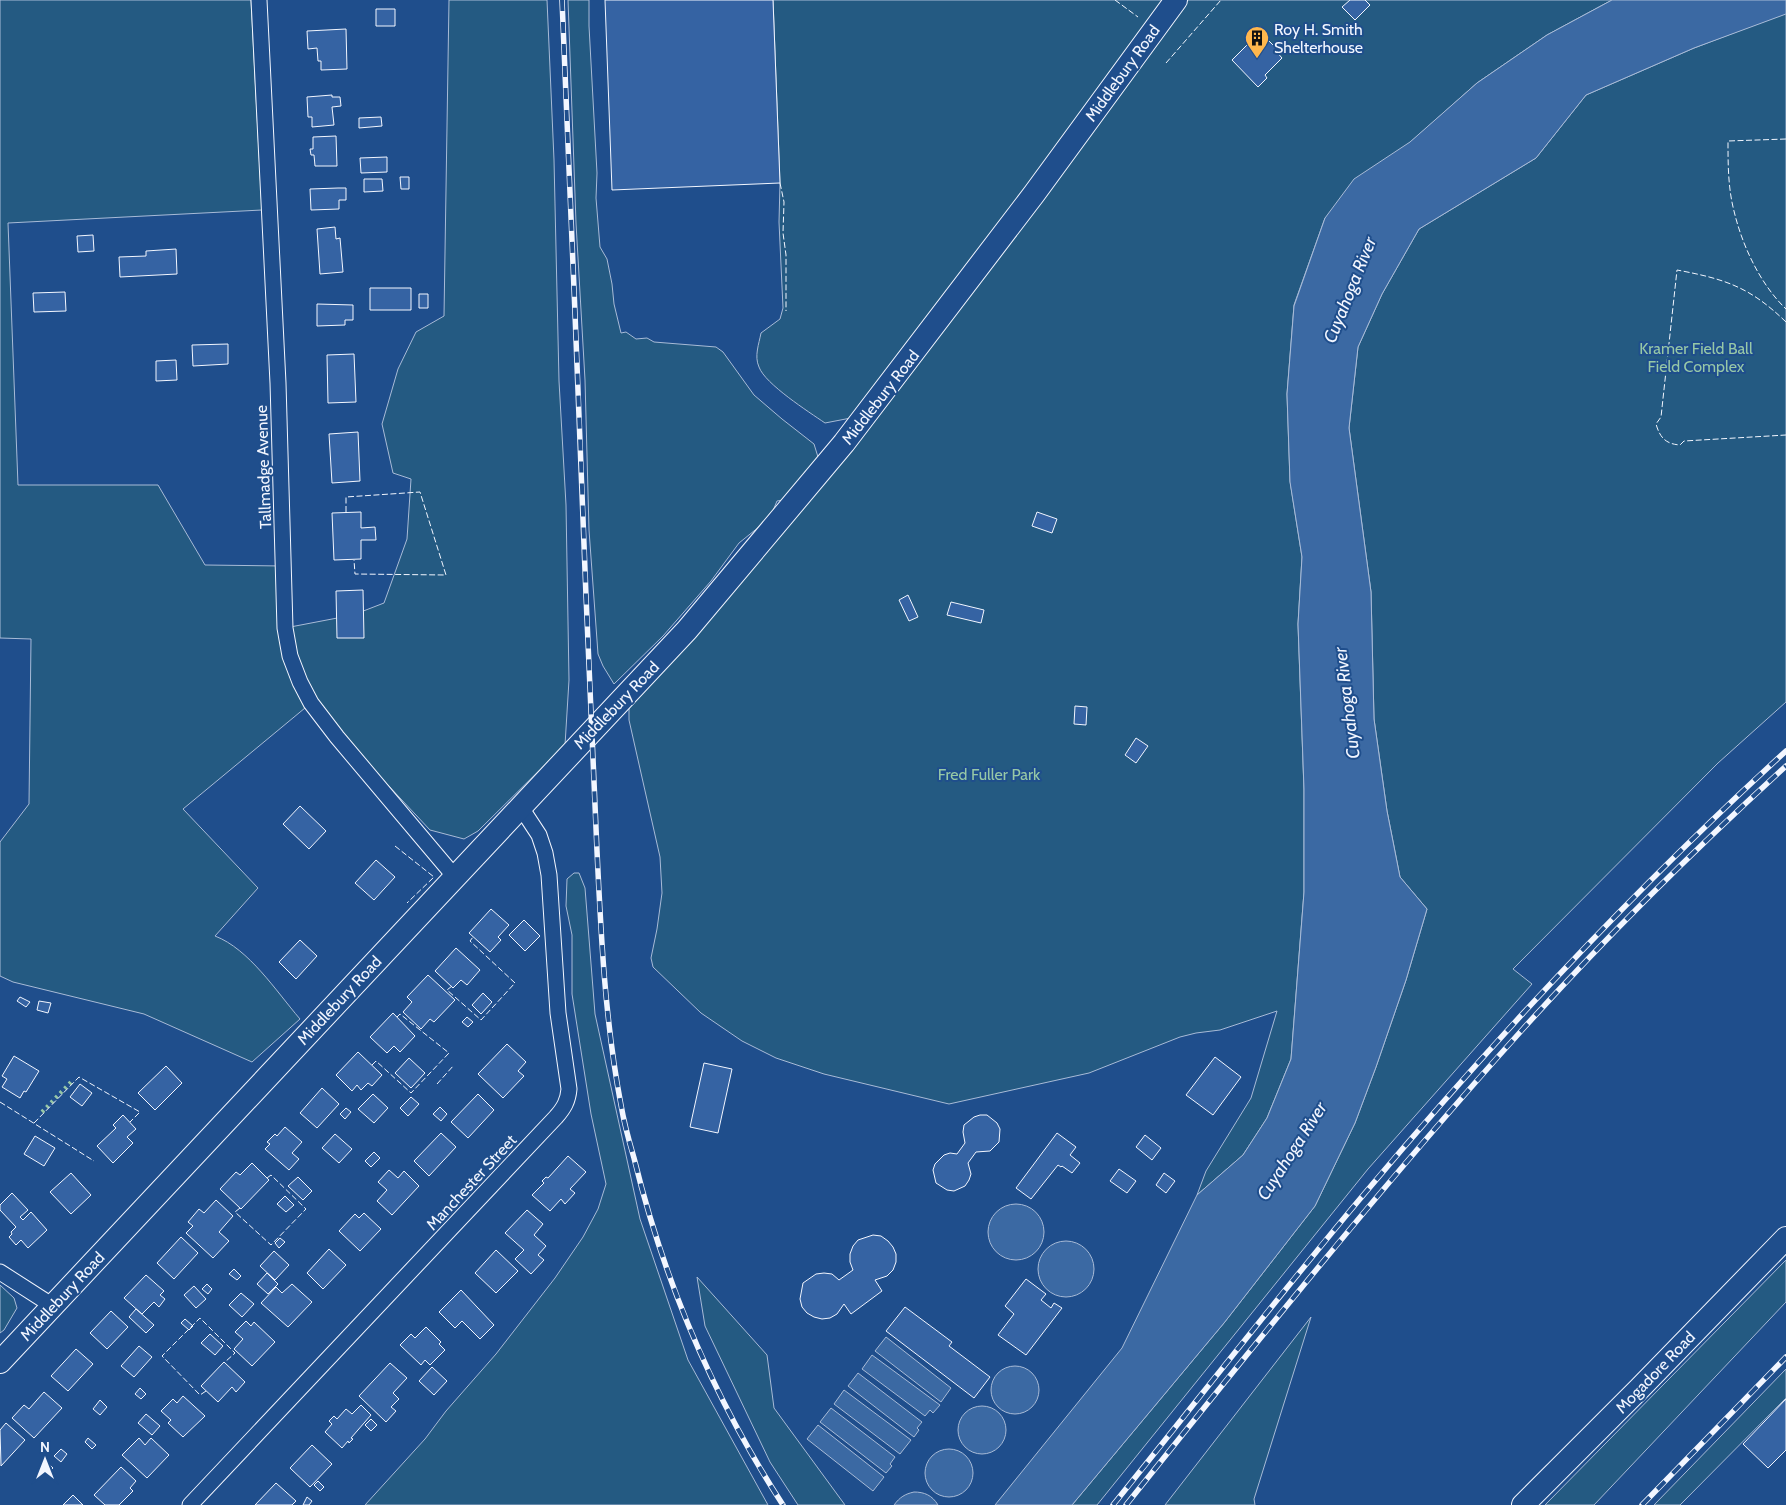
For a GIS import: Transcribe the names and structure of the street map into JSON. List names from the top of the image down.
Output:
{
  "streets": {
    "street": [
      "Middlebury Road",
      "Tallmadge Avenue",
      "Manchester Street",
      "Mogadore Road"
    ]
  },
  "crossings": [
    ["Middlebury Road", "Tallmadge Avenue"],
    ["Middlebury Road", "Manchester Street"]
  ],
  "water": ["Cuyahoga River"],
  "parks": ["Kramer Field Ball Field Complex", "Fred Fuller Park"],
  "places": {
    "building": ["Roy H. Smith Shelterhouse"]
  },
  "north": "top"
}
